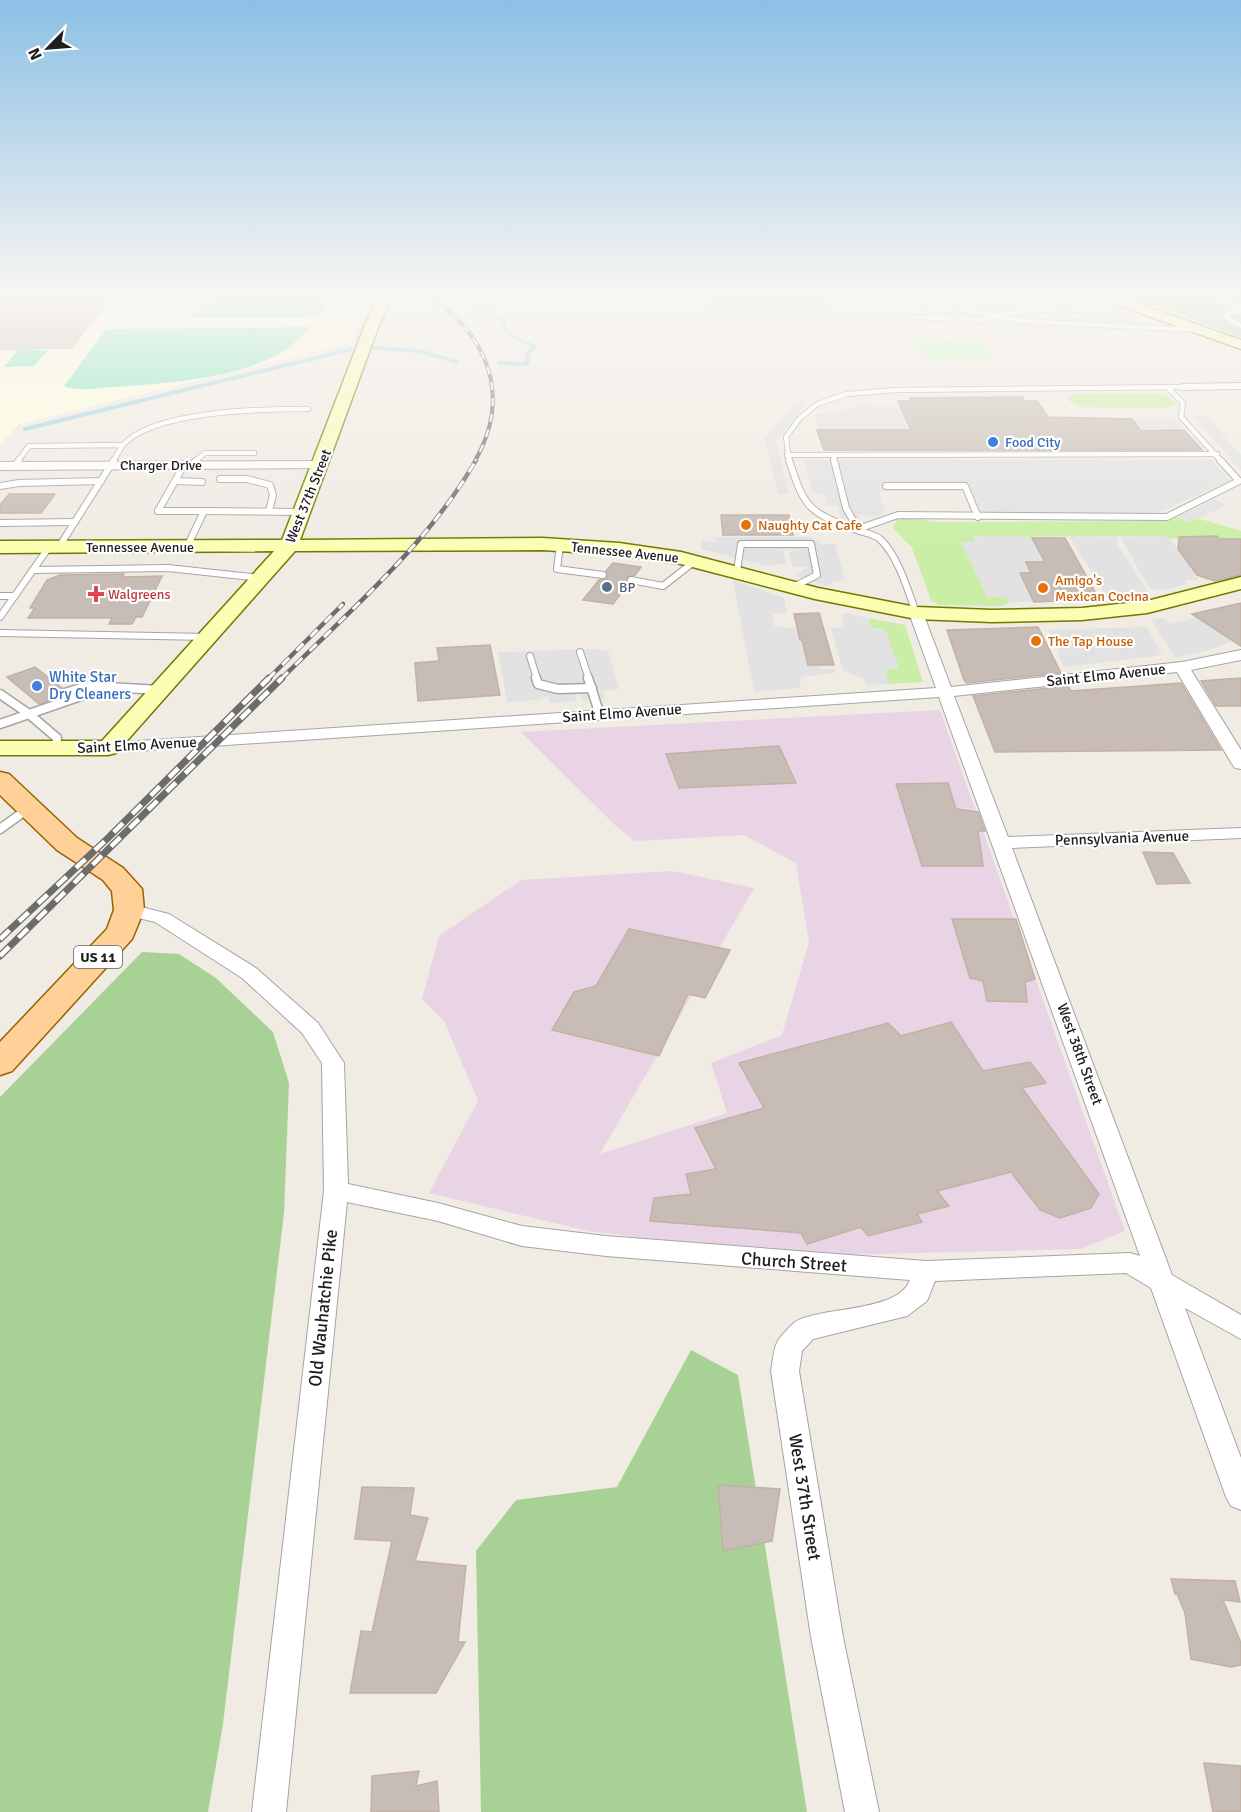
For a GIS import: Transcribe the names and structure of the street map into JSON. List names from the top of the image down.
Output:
{
  "streets": {
    "main road": [
      "West 37th Street",
      "Tennessee Avenue",
      "Saint Elmo Avenue",
      "US 11"
    ],
    "street": [
      "Charger Drive",
      "Pennsylvania Avenue",
      "West 38th Street",
      "Church Street",
      "Old Wauhatchie Pike"
    ]
  },
  "crossings": [
    ["Charger Drive", "West 37th Street"],
    ["West 37th Street", "Tennessee Avenue"],
    ["West 37th Street", "Saint Elmo Avenue"],
    ["West 37th Street", "Church Street"],
    ["Tennessee Avenue", "West 38th Street"],
    ["Saint Elmo Avenue", "West 38th Street"],
    ["Pennsylvania Avenue", "West 38th Street"],
    ["US 11", "Old Wauhatchie Pike"],
    ["West 38th Street", "Church Street"],
    ["Church Street", "Old Wauhatchie Pike"]
  ],
  "places": {
    "other": [
      "Food City",
      "Naughty Cat Cafe",
      "BP",
      "Amigo's Mexican Cocina",
      "The Tap House",
      "White Star Dry Cleaners"
    ],
    "health": ["Walgreens"]
  },
  "north": "bottom left"
}
